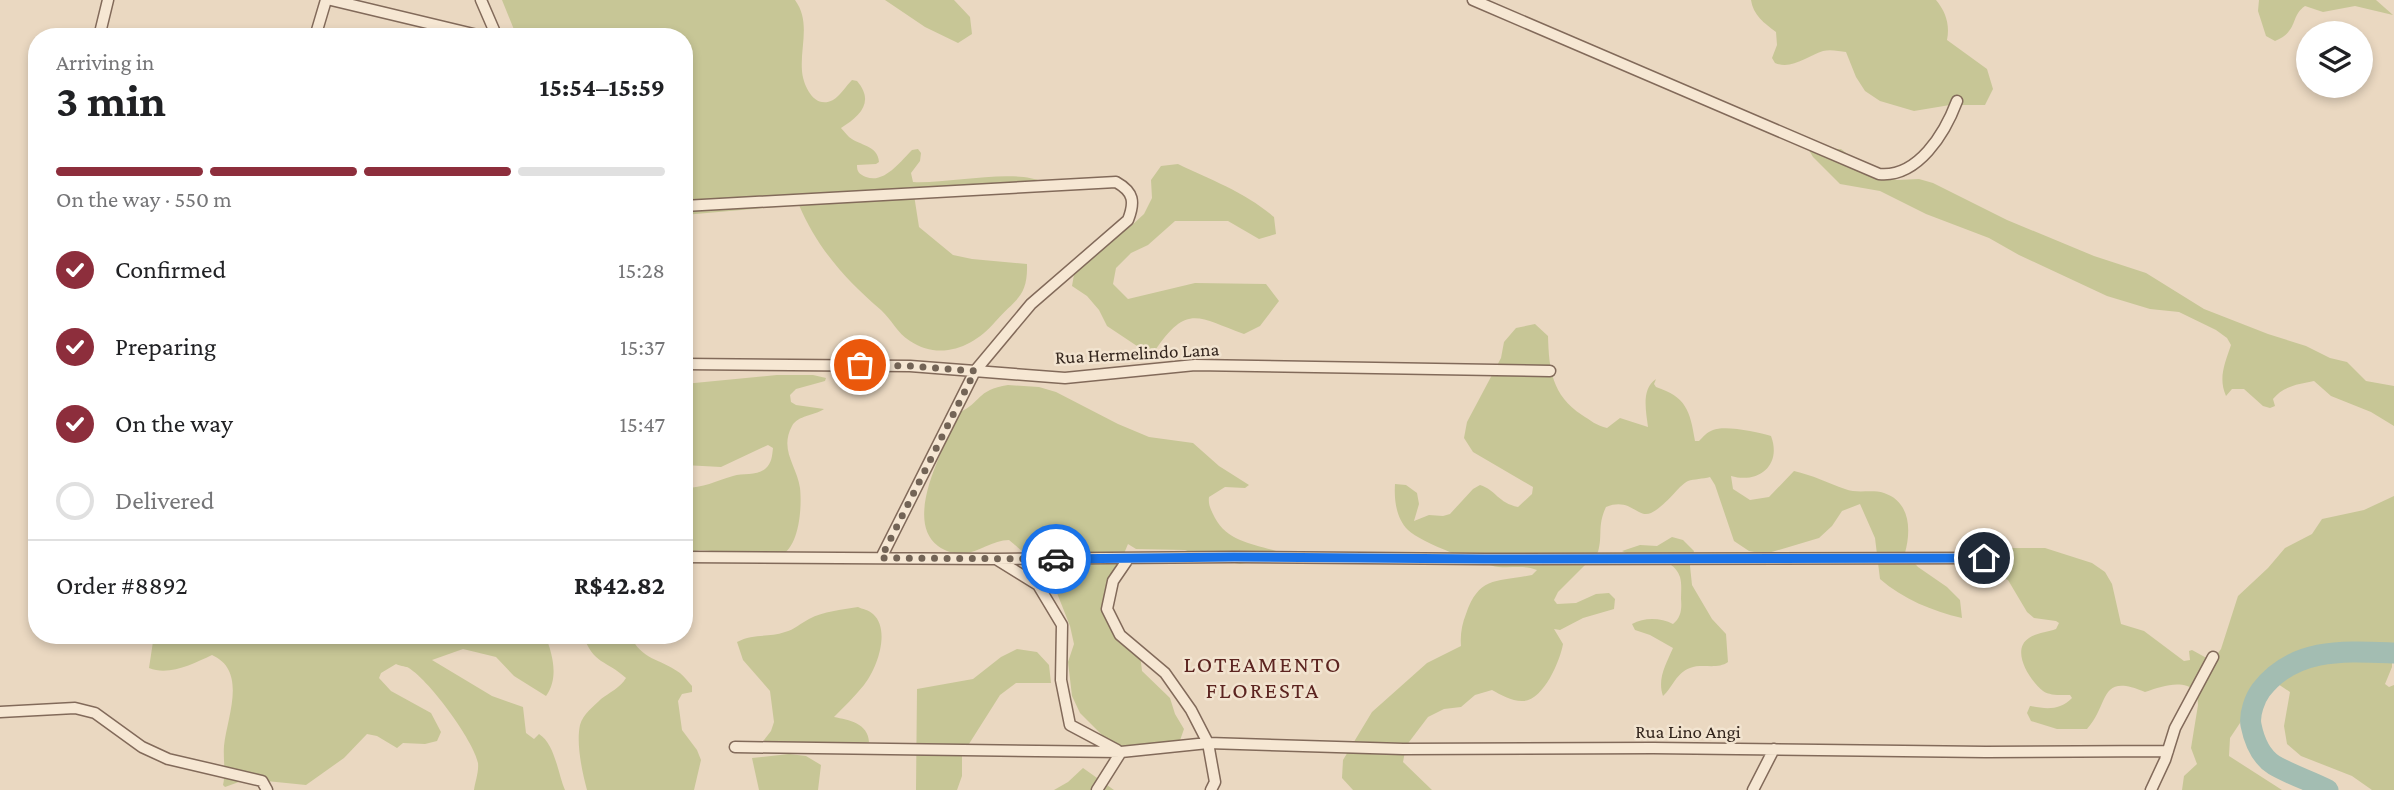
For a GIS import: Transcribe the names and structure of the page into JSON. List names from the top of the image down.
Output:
{
  "streets": {
    "street": ["Rua Hermelindo Lana", "Rua Lino Angi"]
  },
  "districts": ["LOTEAMENTO FLORESTA"],
  "page": {
    "heading": ["3 min", "Arriving in", "15:54–15:59"],
    "panel": ["Order #8892", "R$42.82"],
    "bar": "On the way · 550 m",
    "list": [
      ["Confirmed", "15:28"],
      ["Preparing", "15:37"],
      ["On the way", "15:47"],
      "Delivered"
    ]
  }
}
